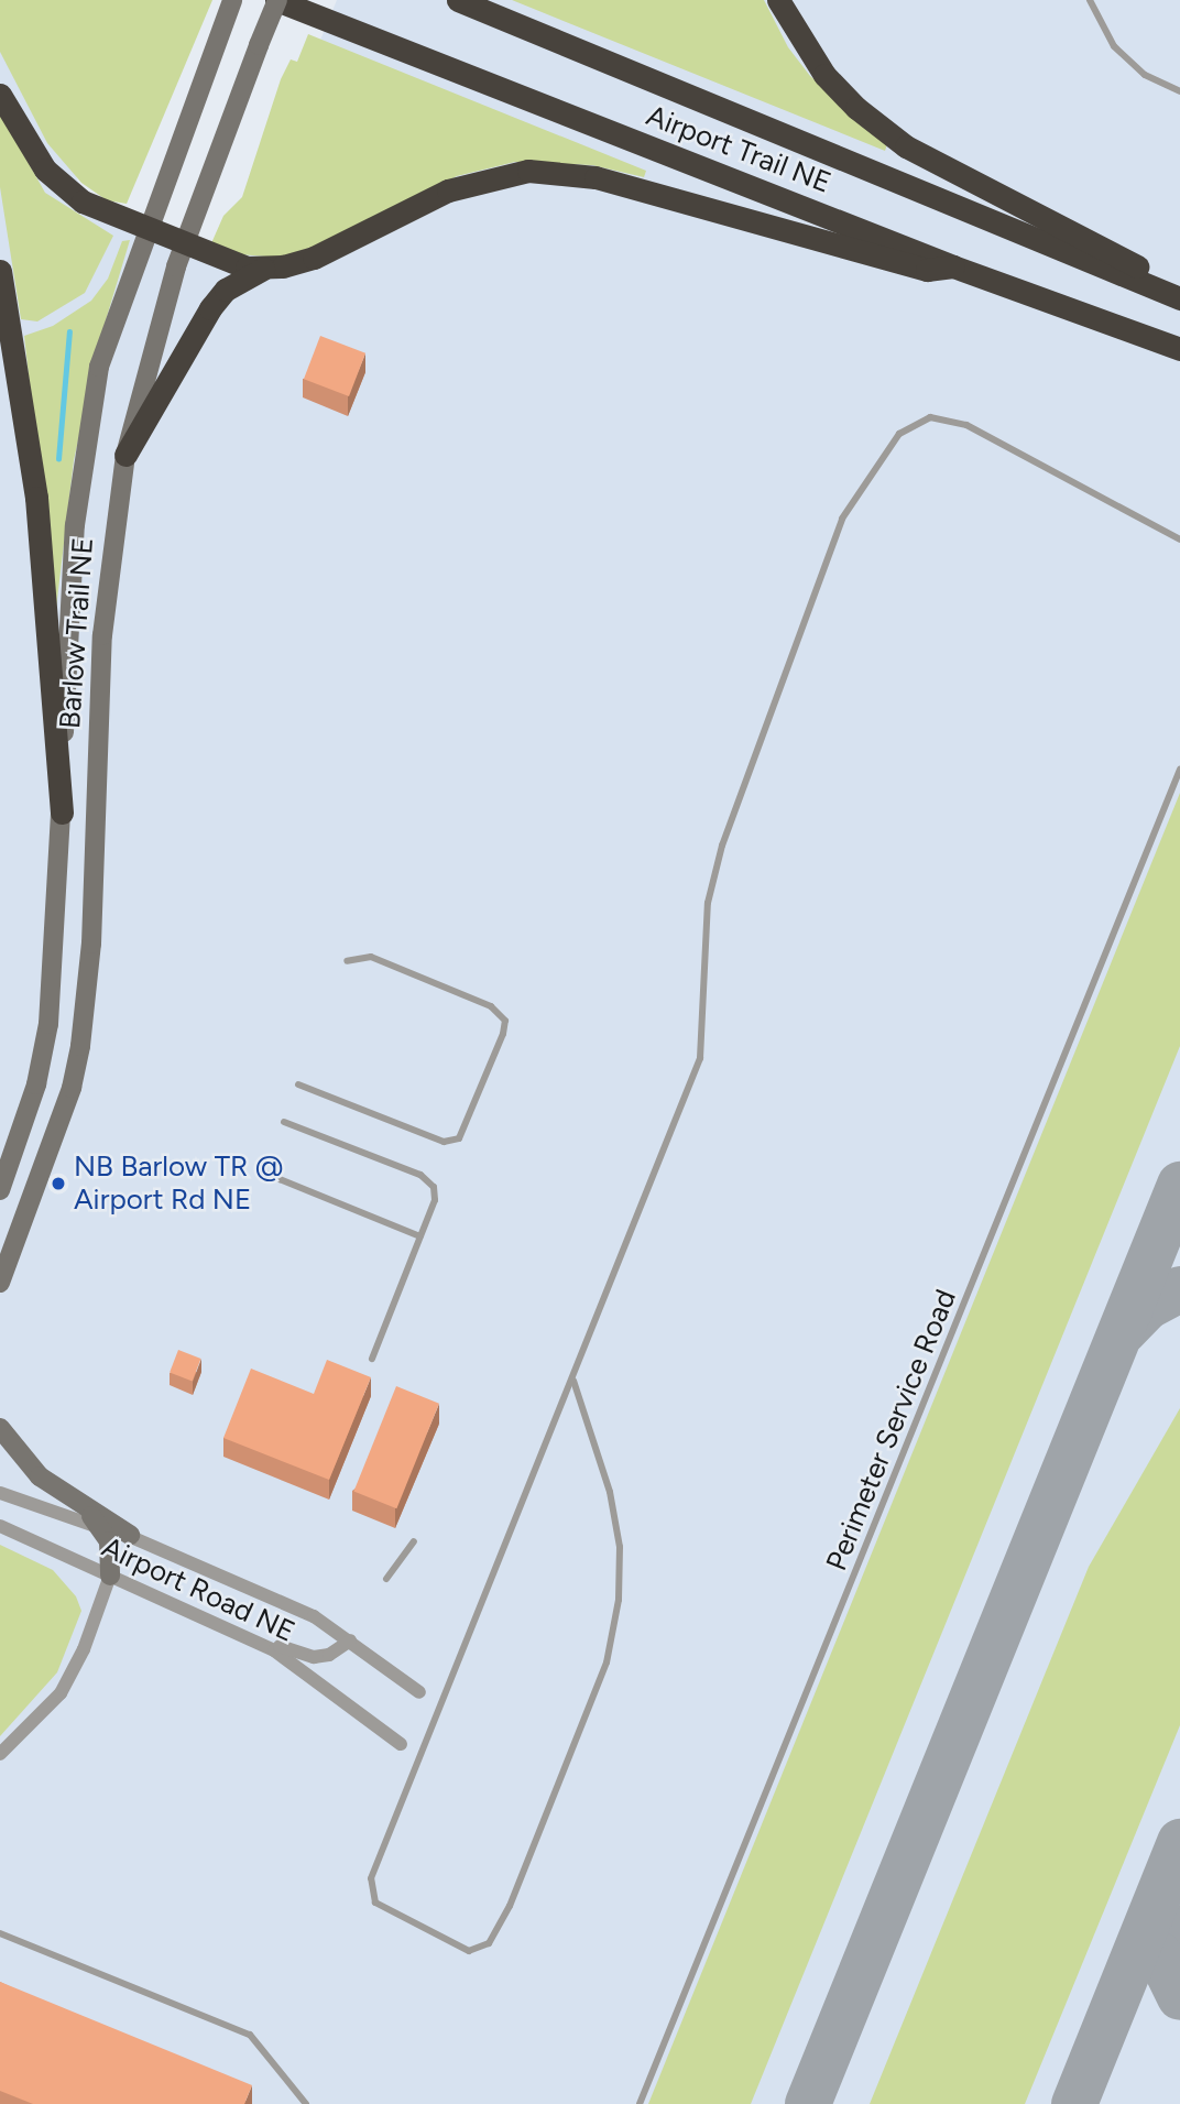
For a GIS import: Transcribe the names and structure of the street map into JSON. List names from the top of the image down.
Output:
{
  "streets": {
    "highway": ["Airport Trail NE"],
    "main road": ["Barlow Trail NE"],
    "street": ["Airport Road NE"],
    "lane": ["Perimeter Service Road"]
  },
  "crossings": [
    ["Airport Trail NE", "Barlow Trail NE"]
  ],
  "places": ["NB Barlow TR @ Airport Rd NE"]
}
